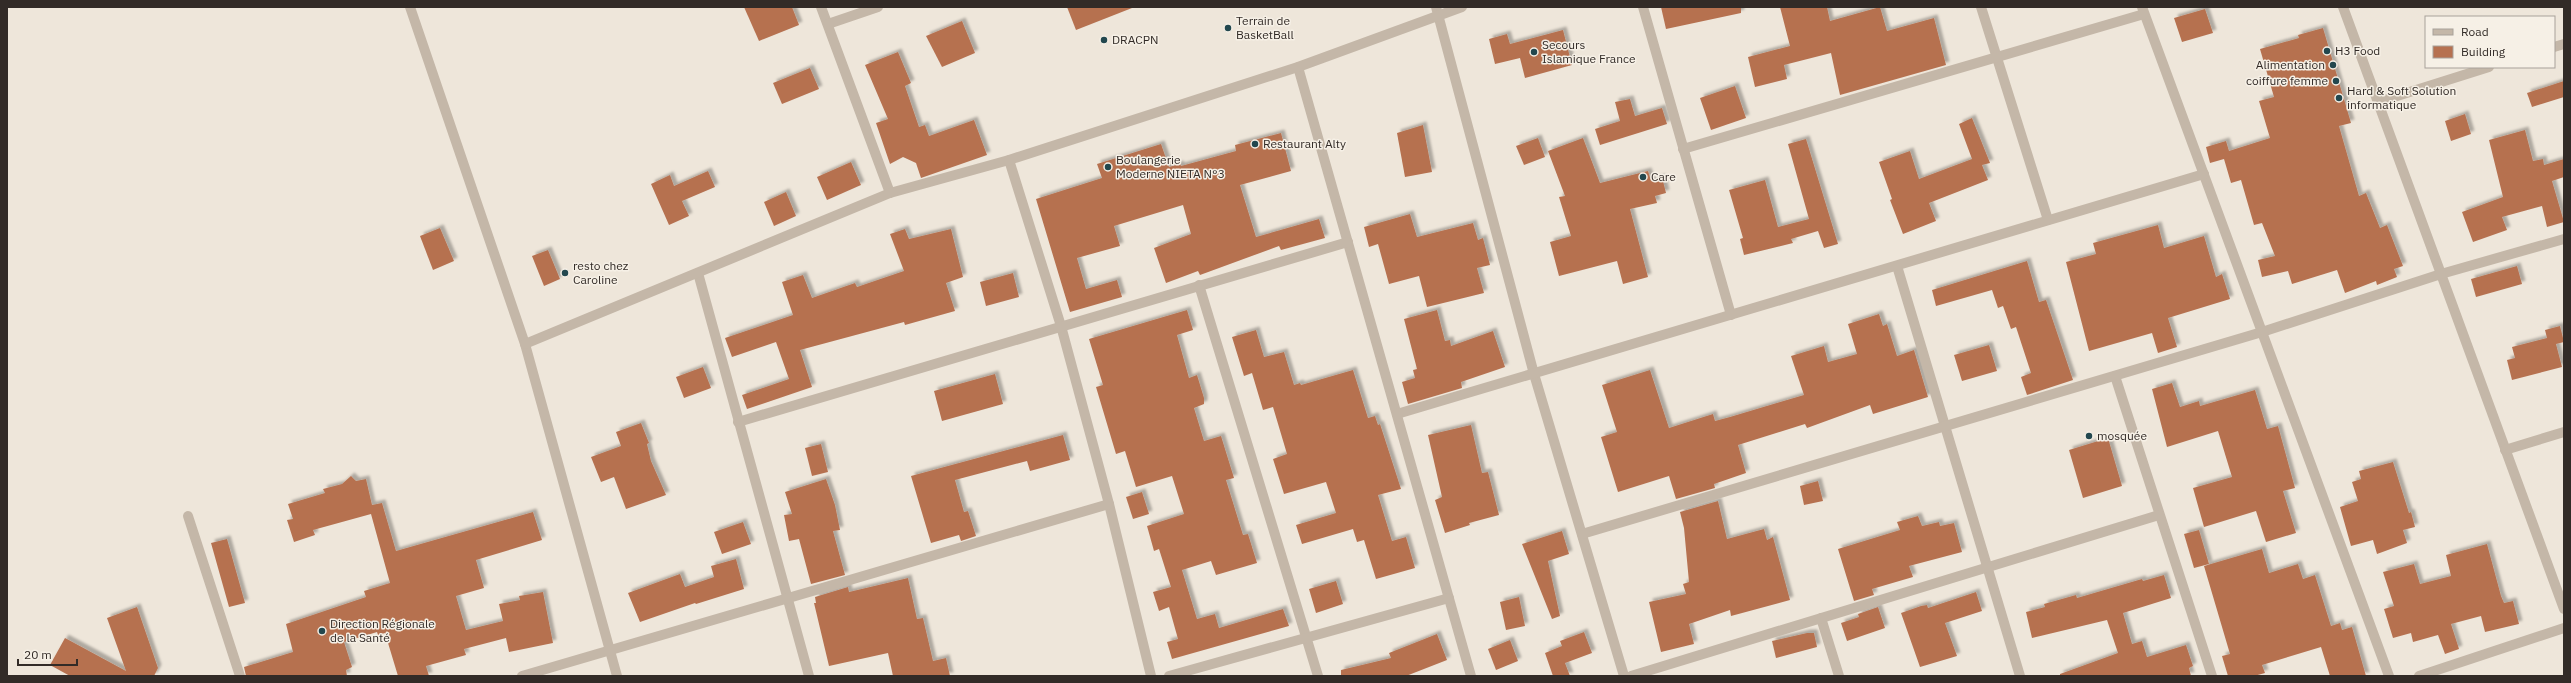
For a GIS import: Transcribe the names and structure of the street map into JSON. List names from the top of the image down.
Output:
{
  "places": [
    "Terrain de BasketBall",
    "DRACPN",
    "H3 Food",
    "Secours Islamique France",
    "Alimentation",
    "coiffure femme",
    "Hard & Soft Solution informatique",
    "Restaurant Alty",
    "Boulangerie Moderne NIETA N°3",
    "Care",
    "resto chez Caroline",
    "mosquée",
    "Direction Régionale de la Santé"
  ],
  "legend": ["Road", "Building"],
  "scale_bar": "20 m"
}
